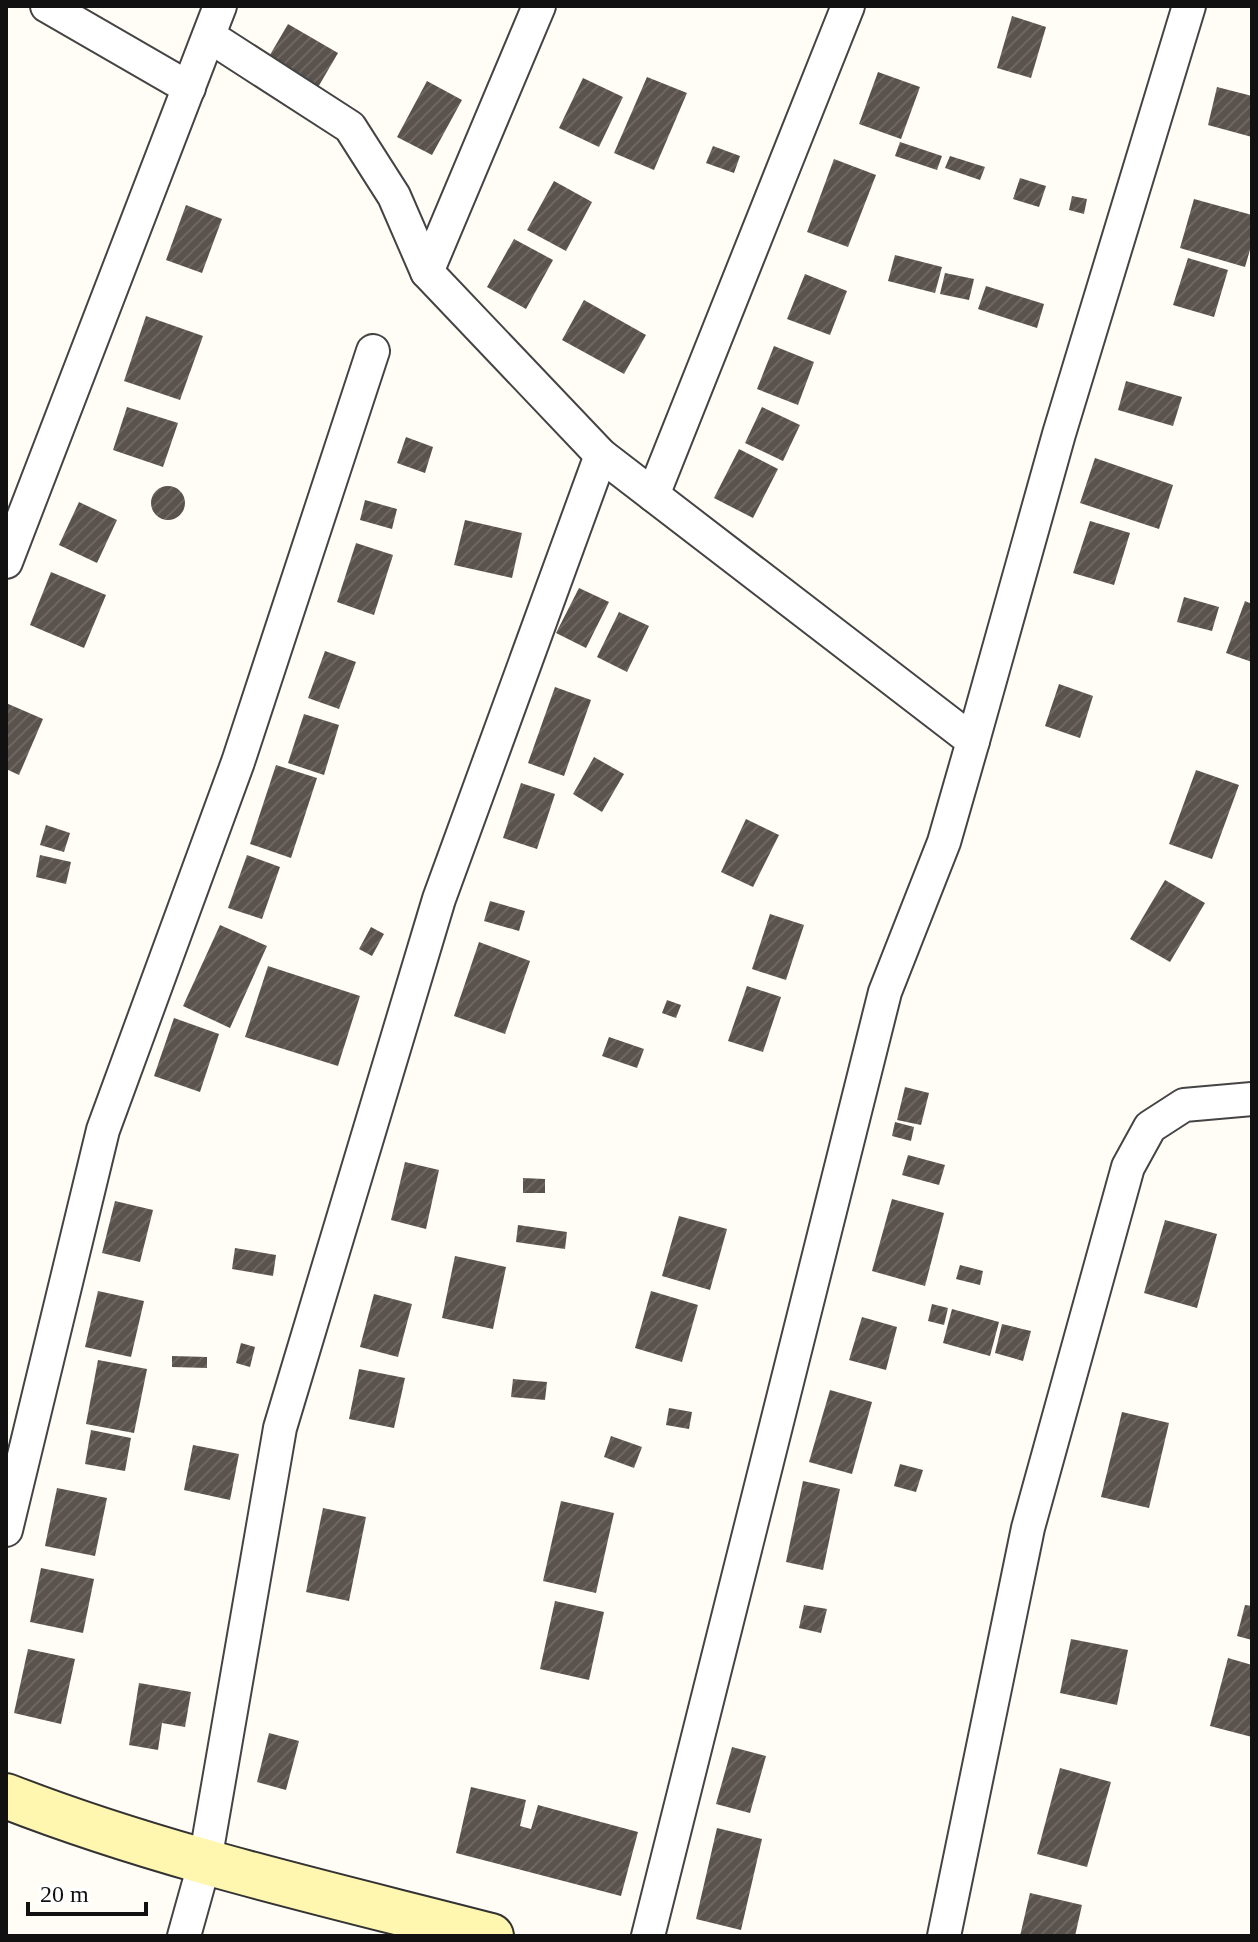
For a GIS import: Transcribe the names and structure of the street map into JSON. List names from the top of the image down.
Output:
{
  "scale_bar": "20 m"
}
